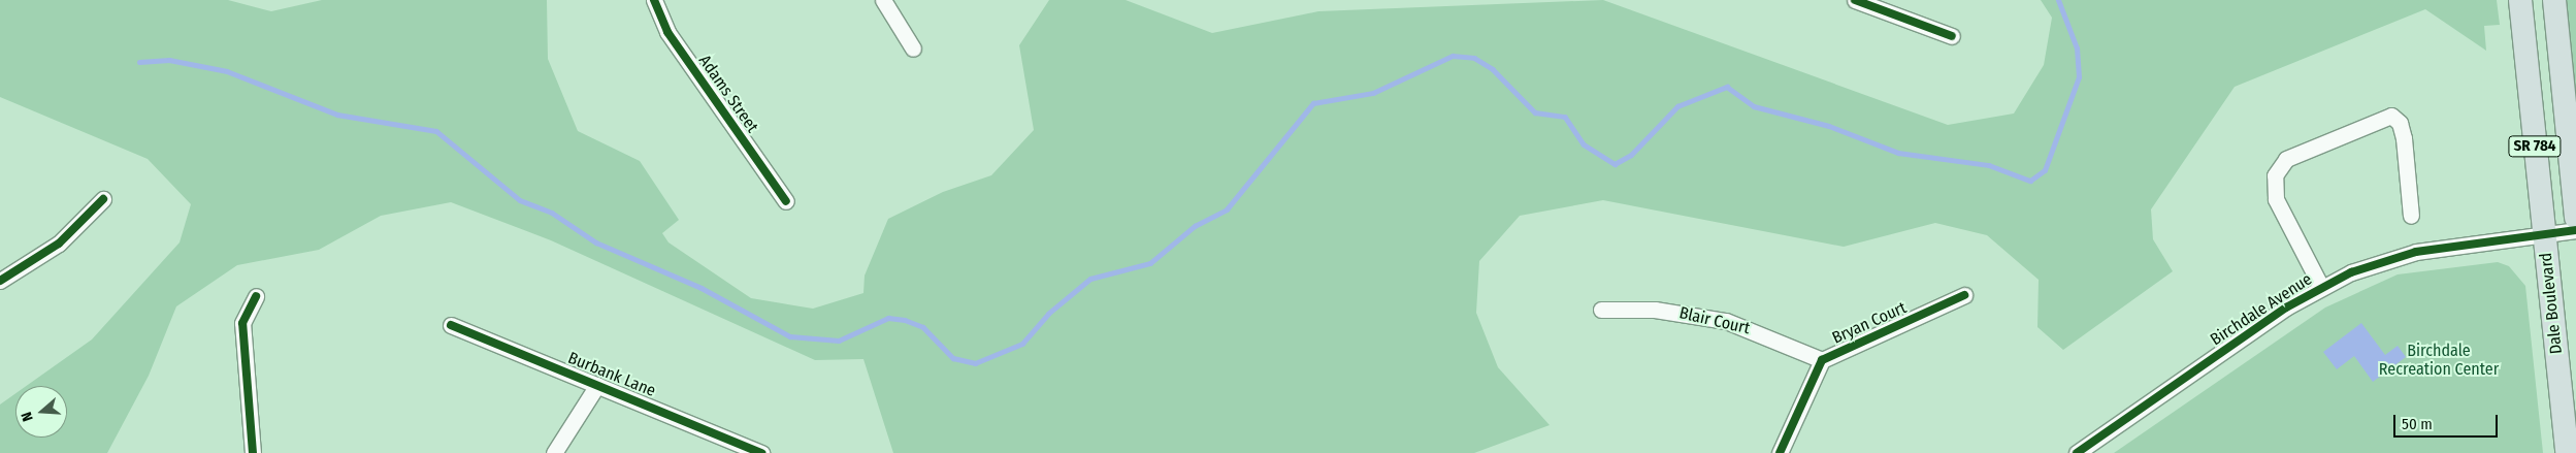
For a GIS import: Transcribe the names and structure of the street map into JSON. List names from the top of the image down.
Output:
{
  "streets": {
    "main road": ["SR 784", "Dale Boulevard"],
    "street": [
      "Adams Street",
      "Birchdale Avenue",
      "Blair Court",
      "Bryan Court",
      "Burbank Lane"
    ]
  },
  "crossings": [
    ["Dale Boulevard", "Birchdale Avenue"],
    ["Blair Court", "Bryan Court"]
  ],
  "parks": ["Birchdale Recreation Center"],
  "scale_bar": "50 m",
  "north": "left"
}
